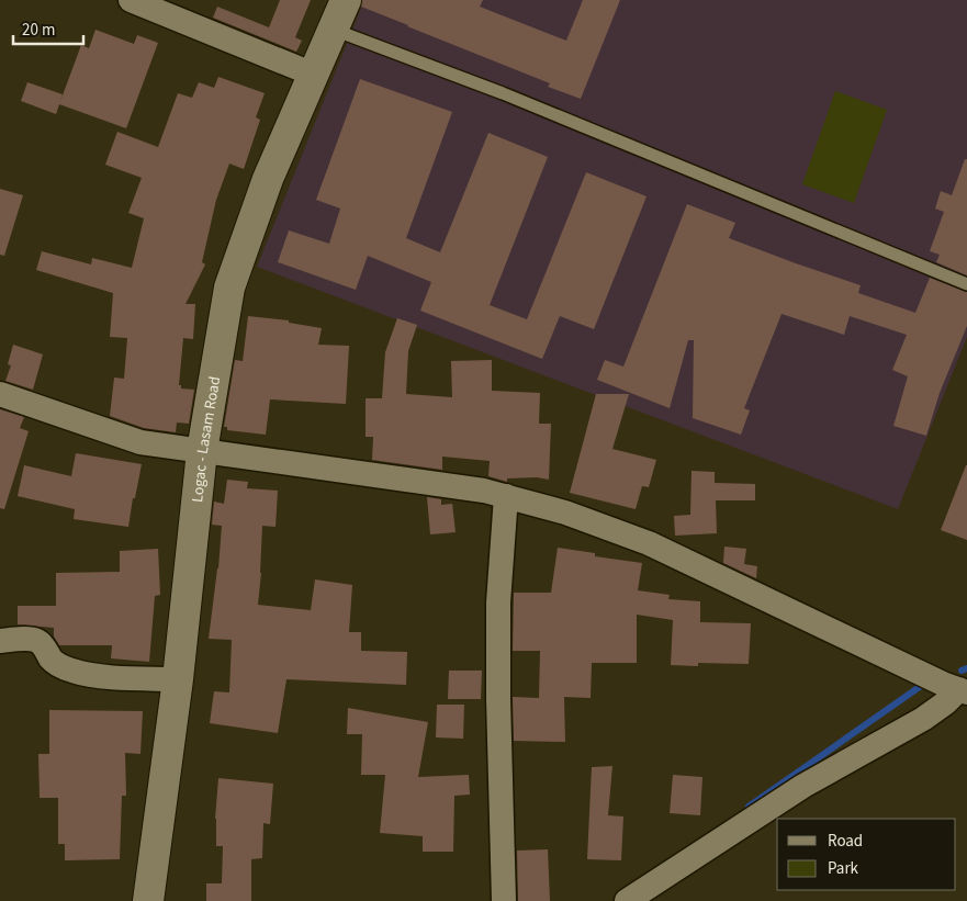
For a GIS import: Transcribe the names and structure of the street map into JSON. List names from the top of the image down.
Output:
{
  "streets": {
    "main road": ["Logac - Lasam Road"]
  },
  "legend": ["Road", "Park"],
  "scale_bar": "20 m"
}
